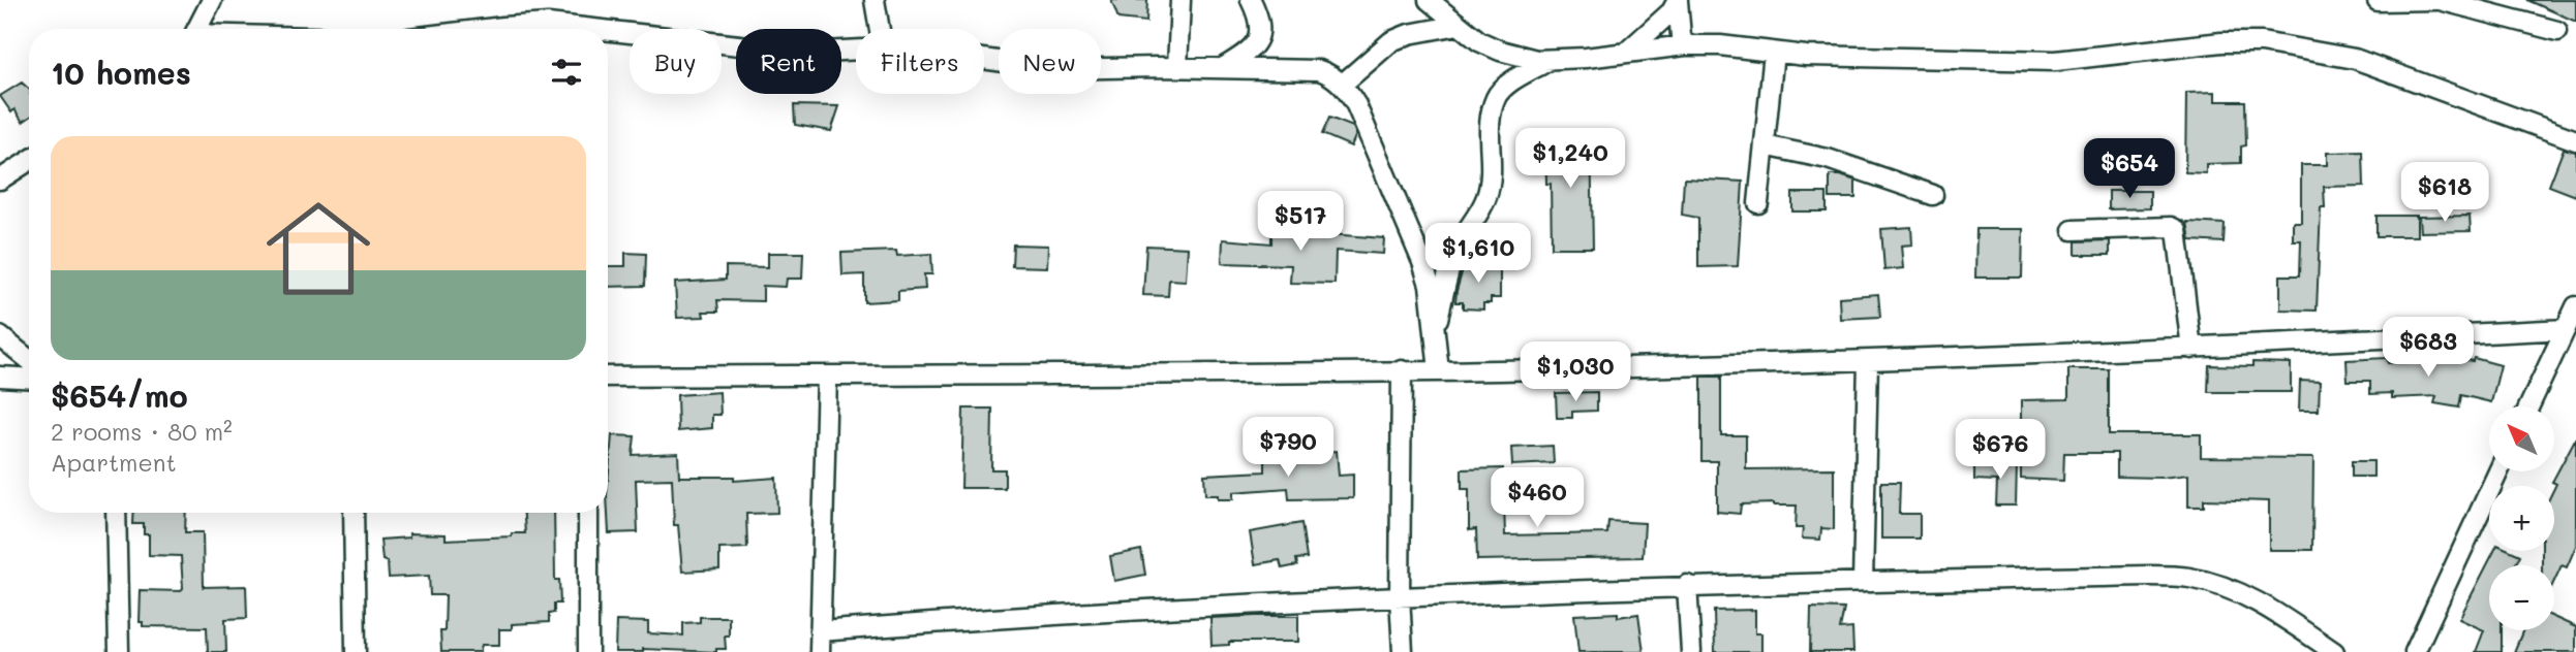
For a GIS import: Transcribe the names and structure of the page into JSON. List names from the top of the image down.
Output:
{
  "north": "top left",
  "page": {
    "chip": [
      "Buy",
      "Rent",
      "Filters",
      "New"
    ],
    "heading": "10 homes",
    "list": [
      {
        "name": "$654/mo",
        "note": "2 rooms · 80 m² · Apartment"
      }
    ],
    "price": [
      "$1,240",
      "$654",
      "$618",
      "$517",
      "$1,610",
      "$683",
      "$1,030",
      "$790",
      "$676",
      "$460"
    ],
    "map_buttons": ["+", "−"]
  }
}
